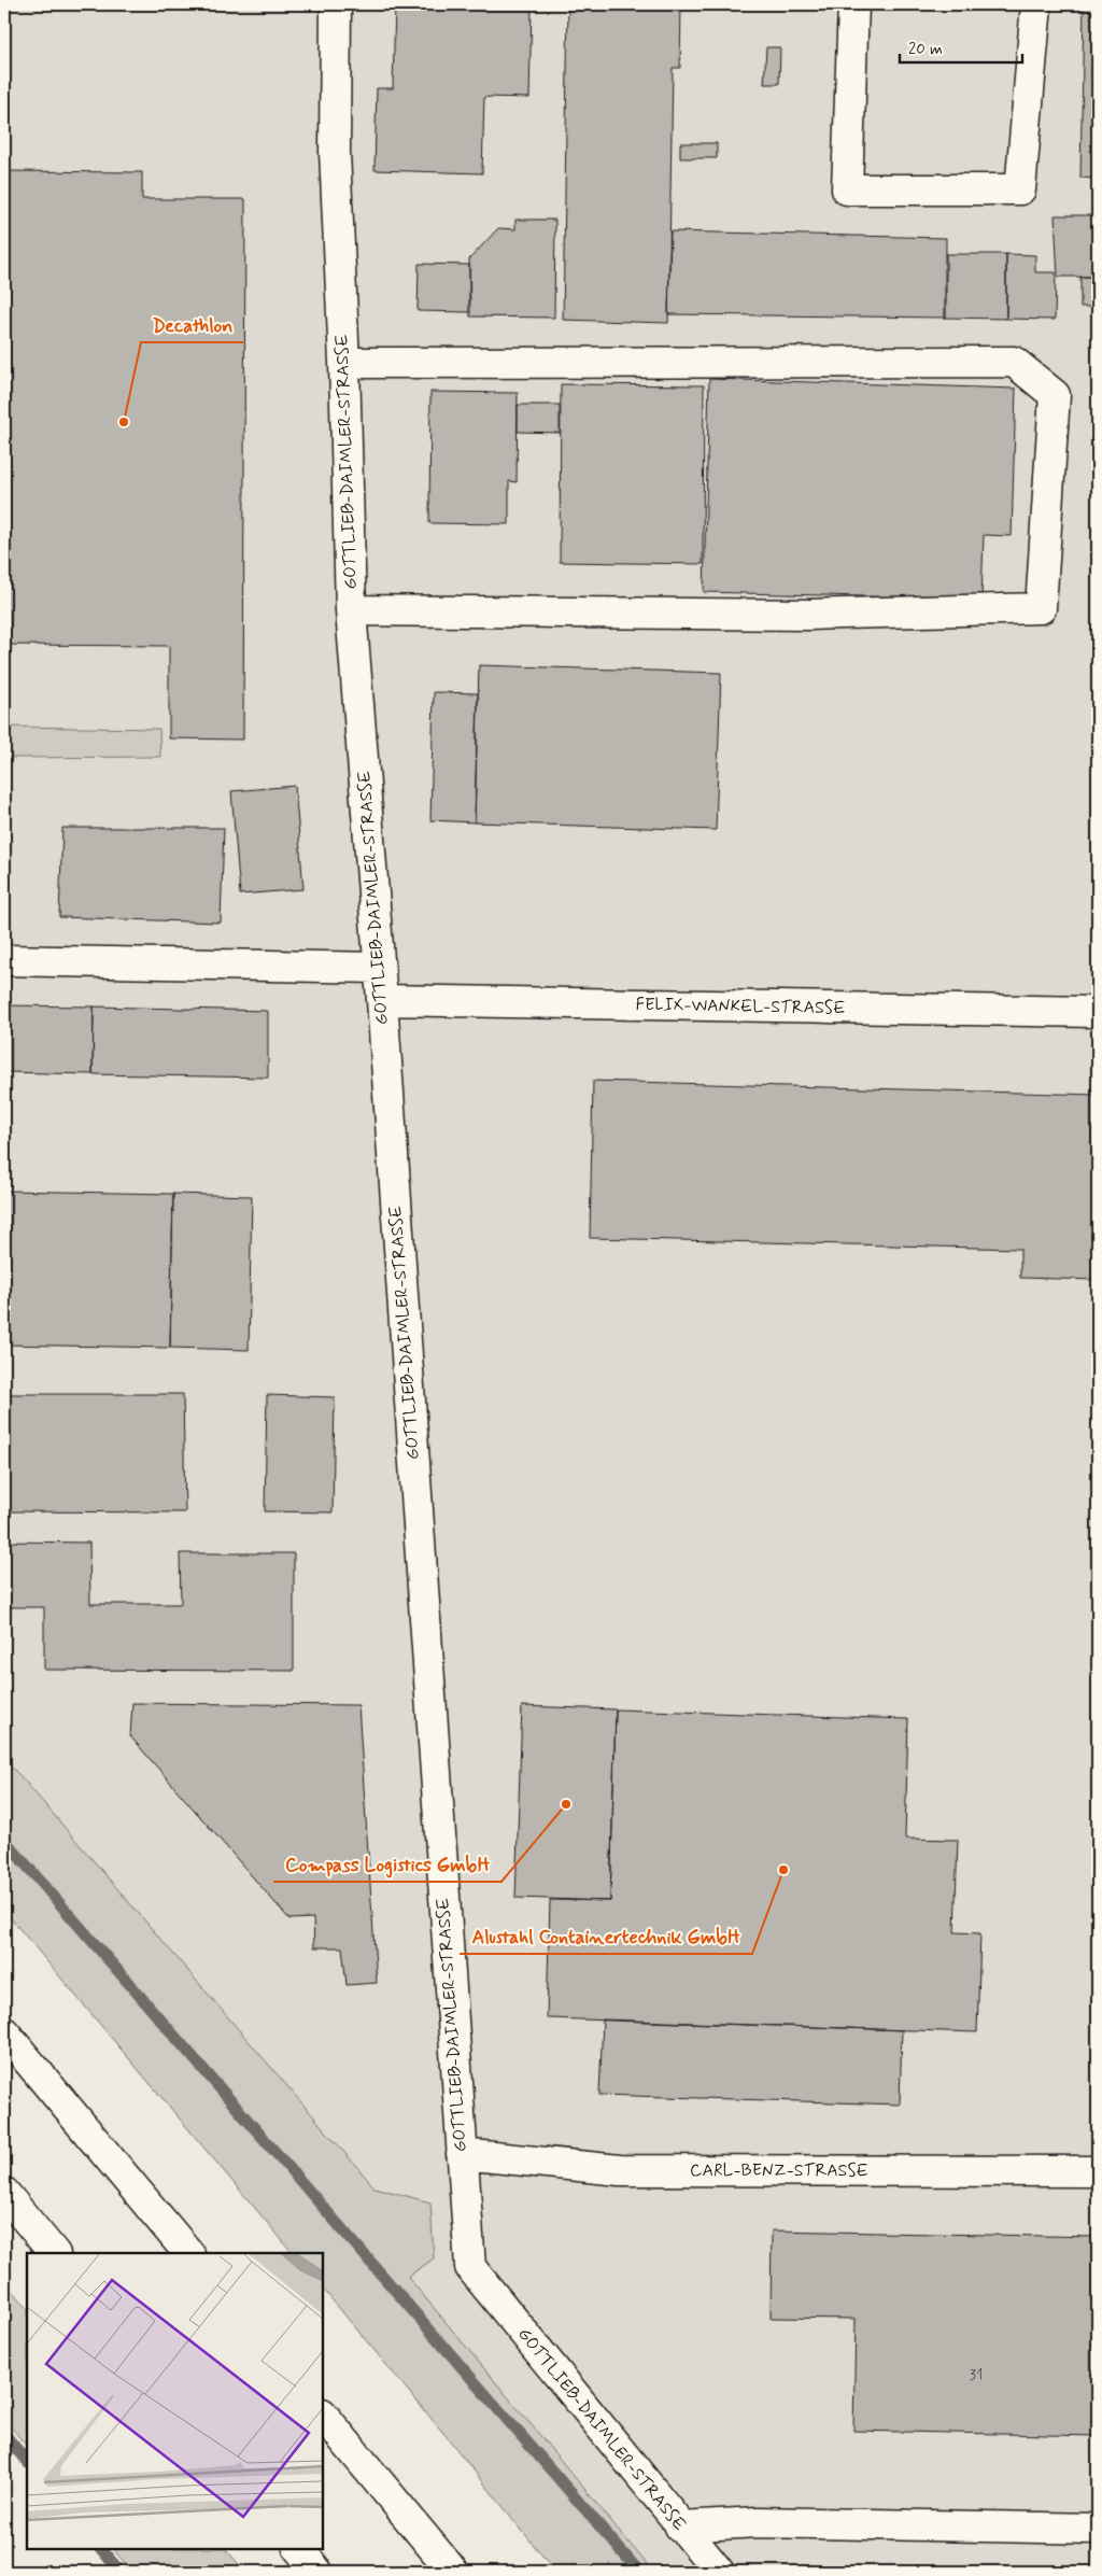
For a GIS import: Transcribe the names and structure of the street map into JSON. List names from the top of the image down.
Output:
{
  "streets": {
    "main road": ["GOTTLIEB-DAIMLER-STRASSE", "FELIX-WANKEL-STRASSE", "CARL-BENZ-STRASSE"]
  },
  "crossings": [
    ["GOTTLIEB-DAIMLER-STRASSE", "FELIX-WANKEL-STRASSE"],
    ["GOTTLIEB-DAIMLER-STRASSE", "CARL-BENZ-STRASSE"]
  ],
  "places": ["Decathlon", "Compass Logistics GmbH", "Alustahl Containertechnik GmbH"],
  "house_numbers": ["31"],
  "scale_bar": "20 m"
}
